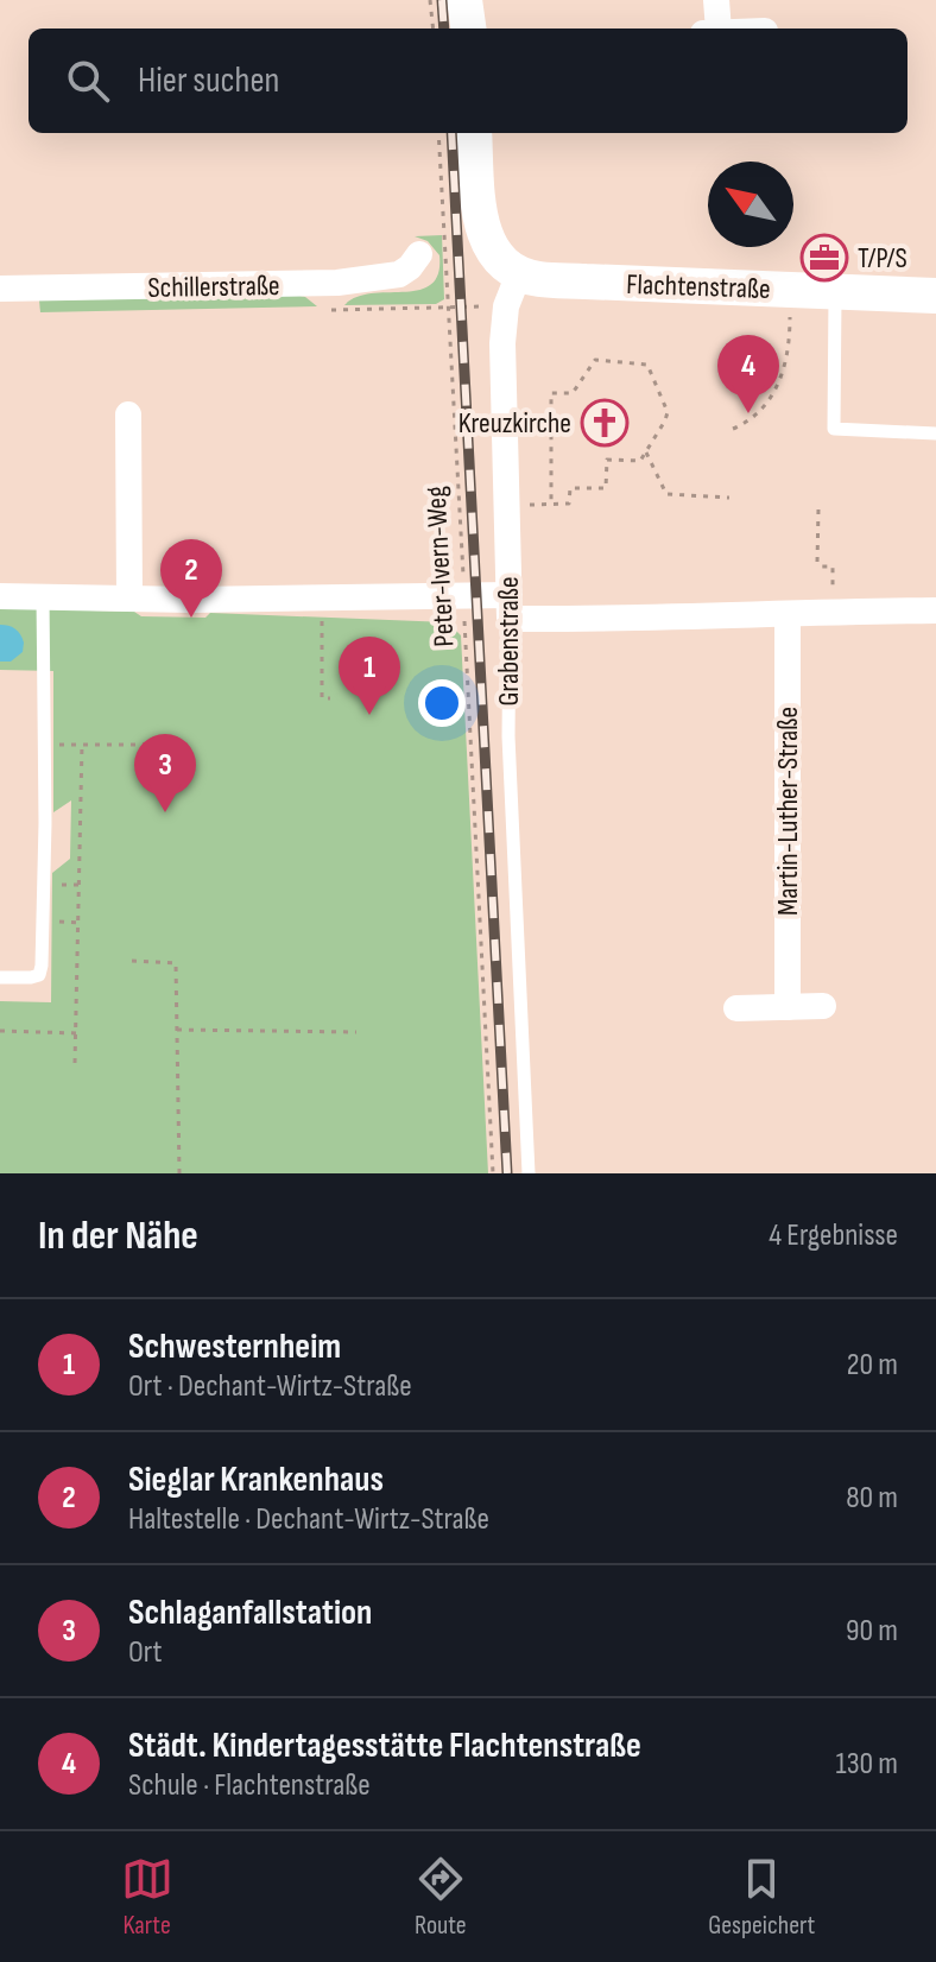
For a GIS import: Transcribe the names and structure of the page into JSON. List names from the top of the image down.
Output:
{
  "streets": {
    "street": [
      "Schillerstraße",
      "Flachtenstraße",
      "Grabenstraße",
      "Martin-Luther-Straße"
    ],
    "path": ["Peter-Ivern-Weg"]
  },
  "crossings": [
    ["Flachtenstraße", "Grabenstraße"]
  ],
  "places": {
    "office": ["T/P/S"],
    "church": ["Kreuzkirche"]
  },
  "north": "top left",
  "page": {
    "search": "Hier suchen",
    "pins": [
      "4",
      "2",
      "1",
      "3"
    ],
    "heading": ["In der Nähe", "4 Ergebnisse"],
    "list": [
      {
        "mark": "1",
        "name": "Schwesternheim",
        "note": "Ort · Dechant-Wirtz-Straße",
        "value": "20 m"
      },
      {
        "mark": "2",
        "name": "Sieglar Krankenhaus",
        "note": "Haltestelle · Dechant-Wirtz-Straße",
        "value": "80 m"
      },
      {
        "mark": "3",
        "name": "Schlaganfallstation",
        "note": "Ort",
        "value": "90 m"
      },
      {
        "mark": "4",
        "name": "Städt. Kindertagesstätte Flachtenstraße",
        "note": "Schule · Flachtenstraße",
        "value": "130 m"
      }
    ],
    "nav": ["Karte", "Route", "Gespeichert"]
  }
}
